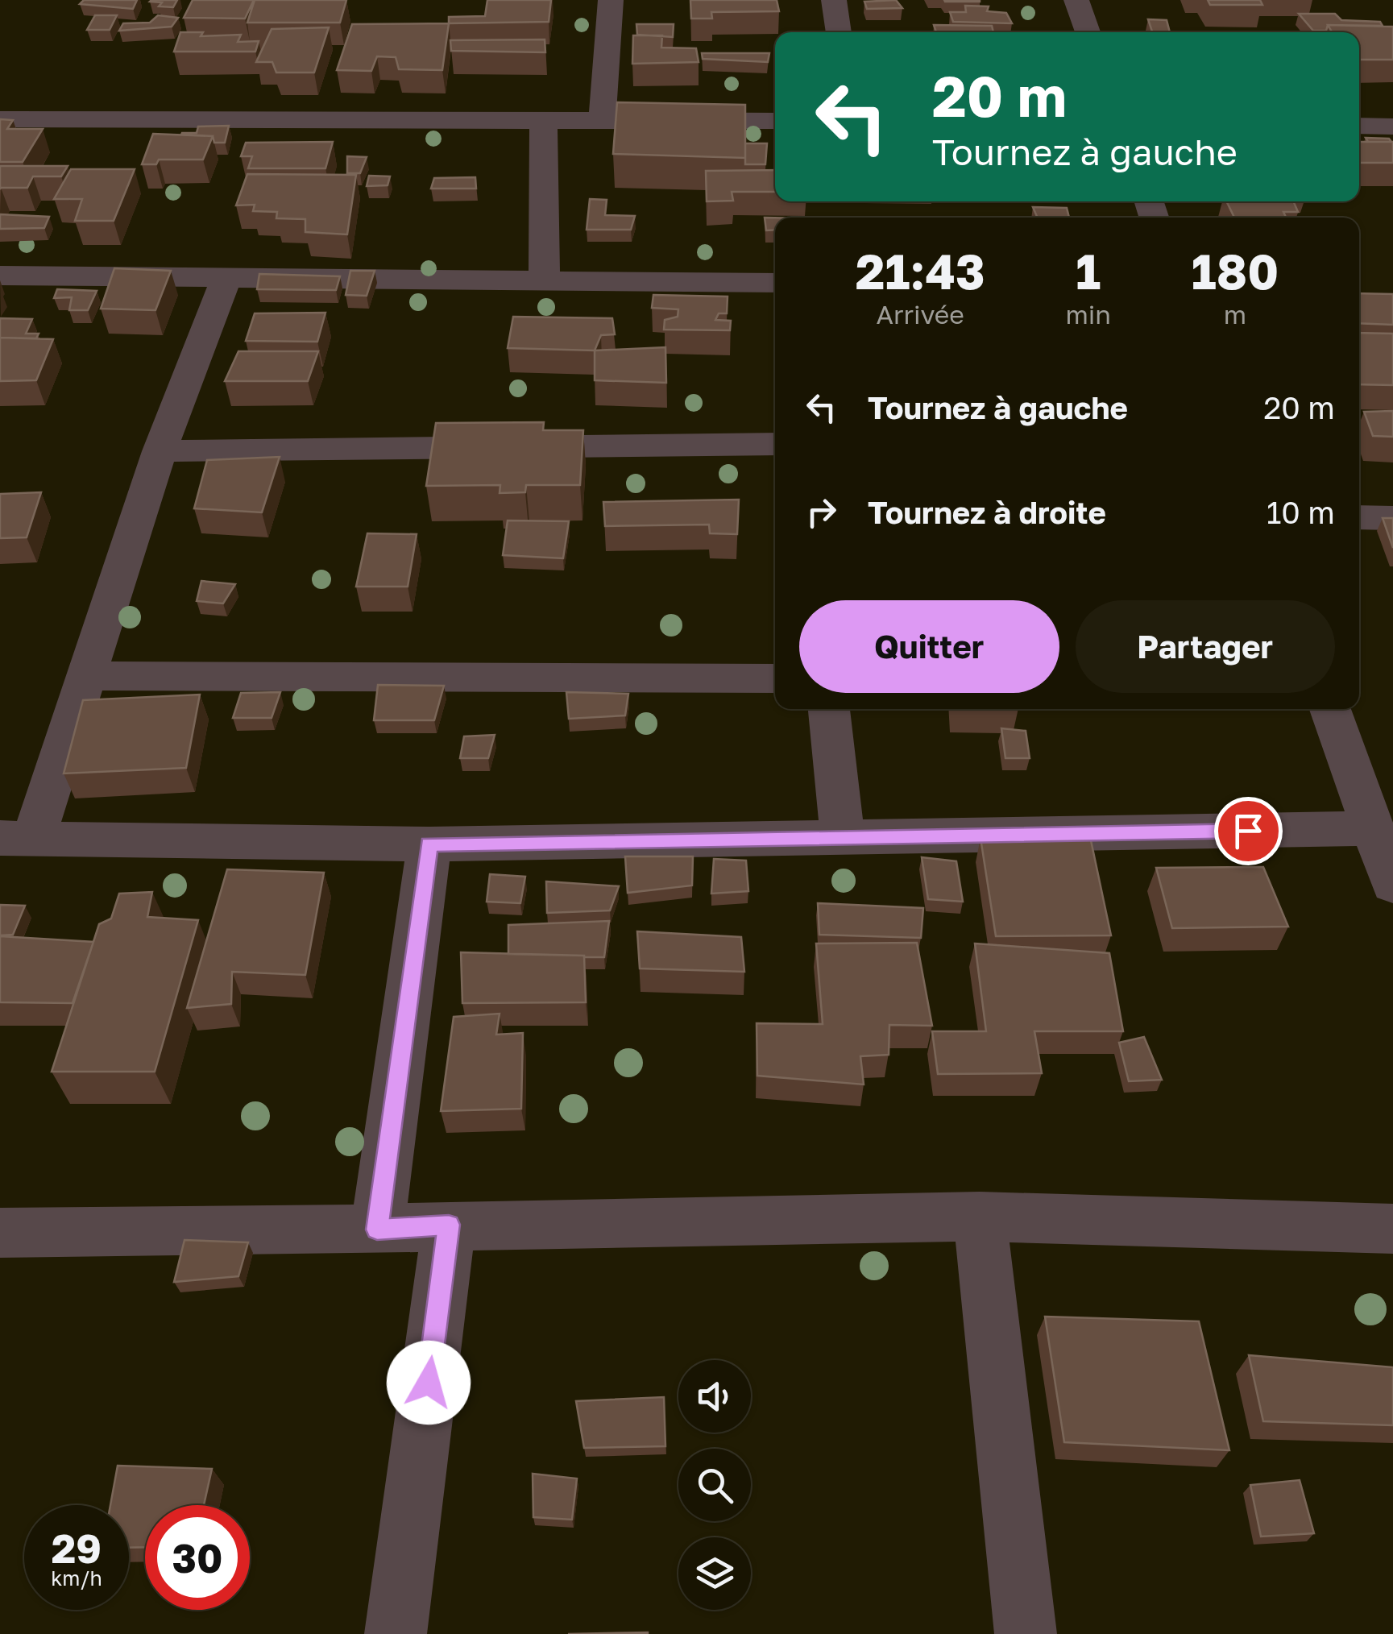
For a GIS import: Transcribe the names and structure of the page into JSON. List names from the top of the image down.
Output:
{
  "page": {
    "turn": ["20 m", "Tournez à gauche"],
    "eta": [
      "21:43",
      "Arrivée",
      "1",
      "min",
      "180",
      "m"
    ],
    "list": [
      {
        "name": "Tournez à gauche",
        "value": "20 m"
      },
      {
        "name": "Tournez à droite",
        "value": "10 m"
      }
    ],
    "buttons": ["Quitter", "Partager"],
    "speed": "29 km/h",
    "limit": "30"
  }
}
